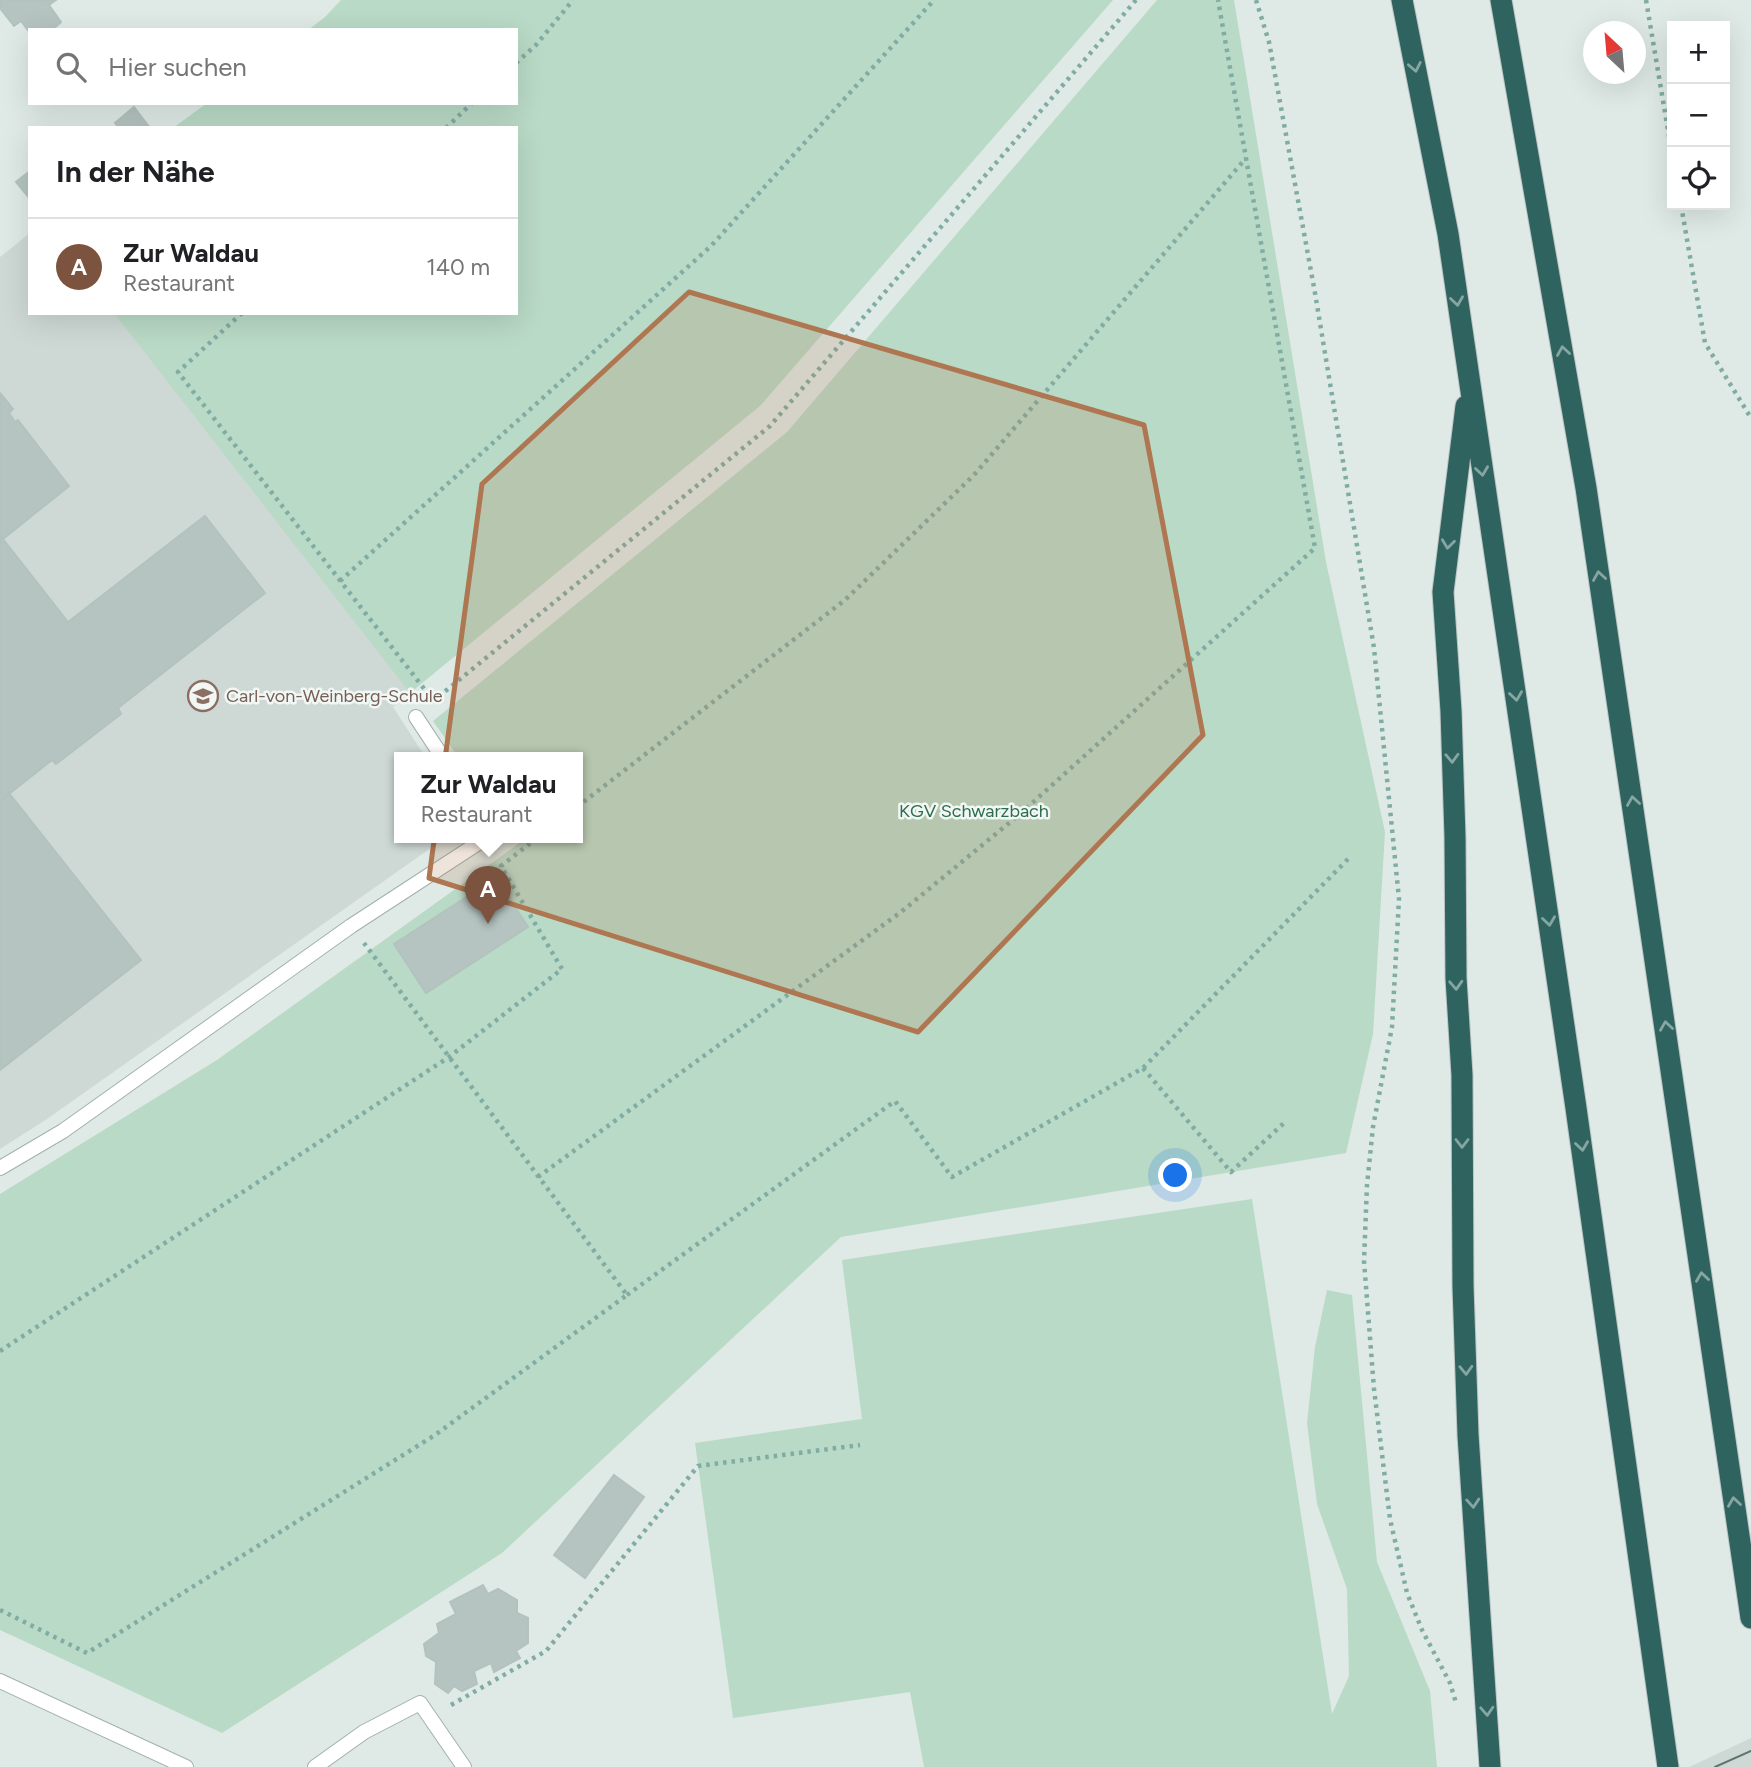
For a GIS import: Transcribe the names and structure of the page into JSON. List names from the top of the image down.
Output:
{
  "parks": ["KGV Schwarzbach"],
  "places": {
    "school or university": ["Carl-von-Weinberg-Schule"]
  },
  "north": "top left",
  "page": {
    "map_buttons": ["+", "−"],
    "search": "Hier suchen",
    "heading": "In der Nähe",
    "list": [
      {
        "mark": "A",
        "name": "Zur Waldau",
        "note": "Restaurant",
        "value": "140 m"
      }
    ],
    "popup": ["Zur Waldau", "Restaurant"],
    "pins": "A"
  }
}
